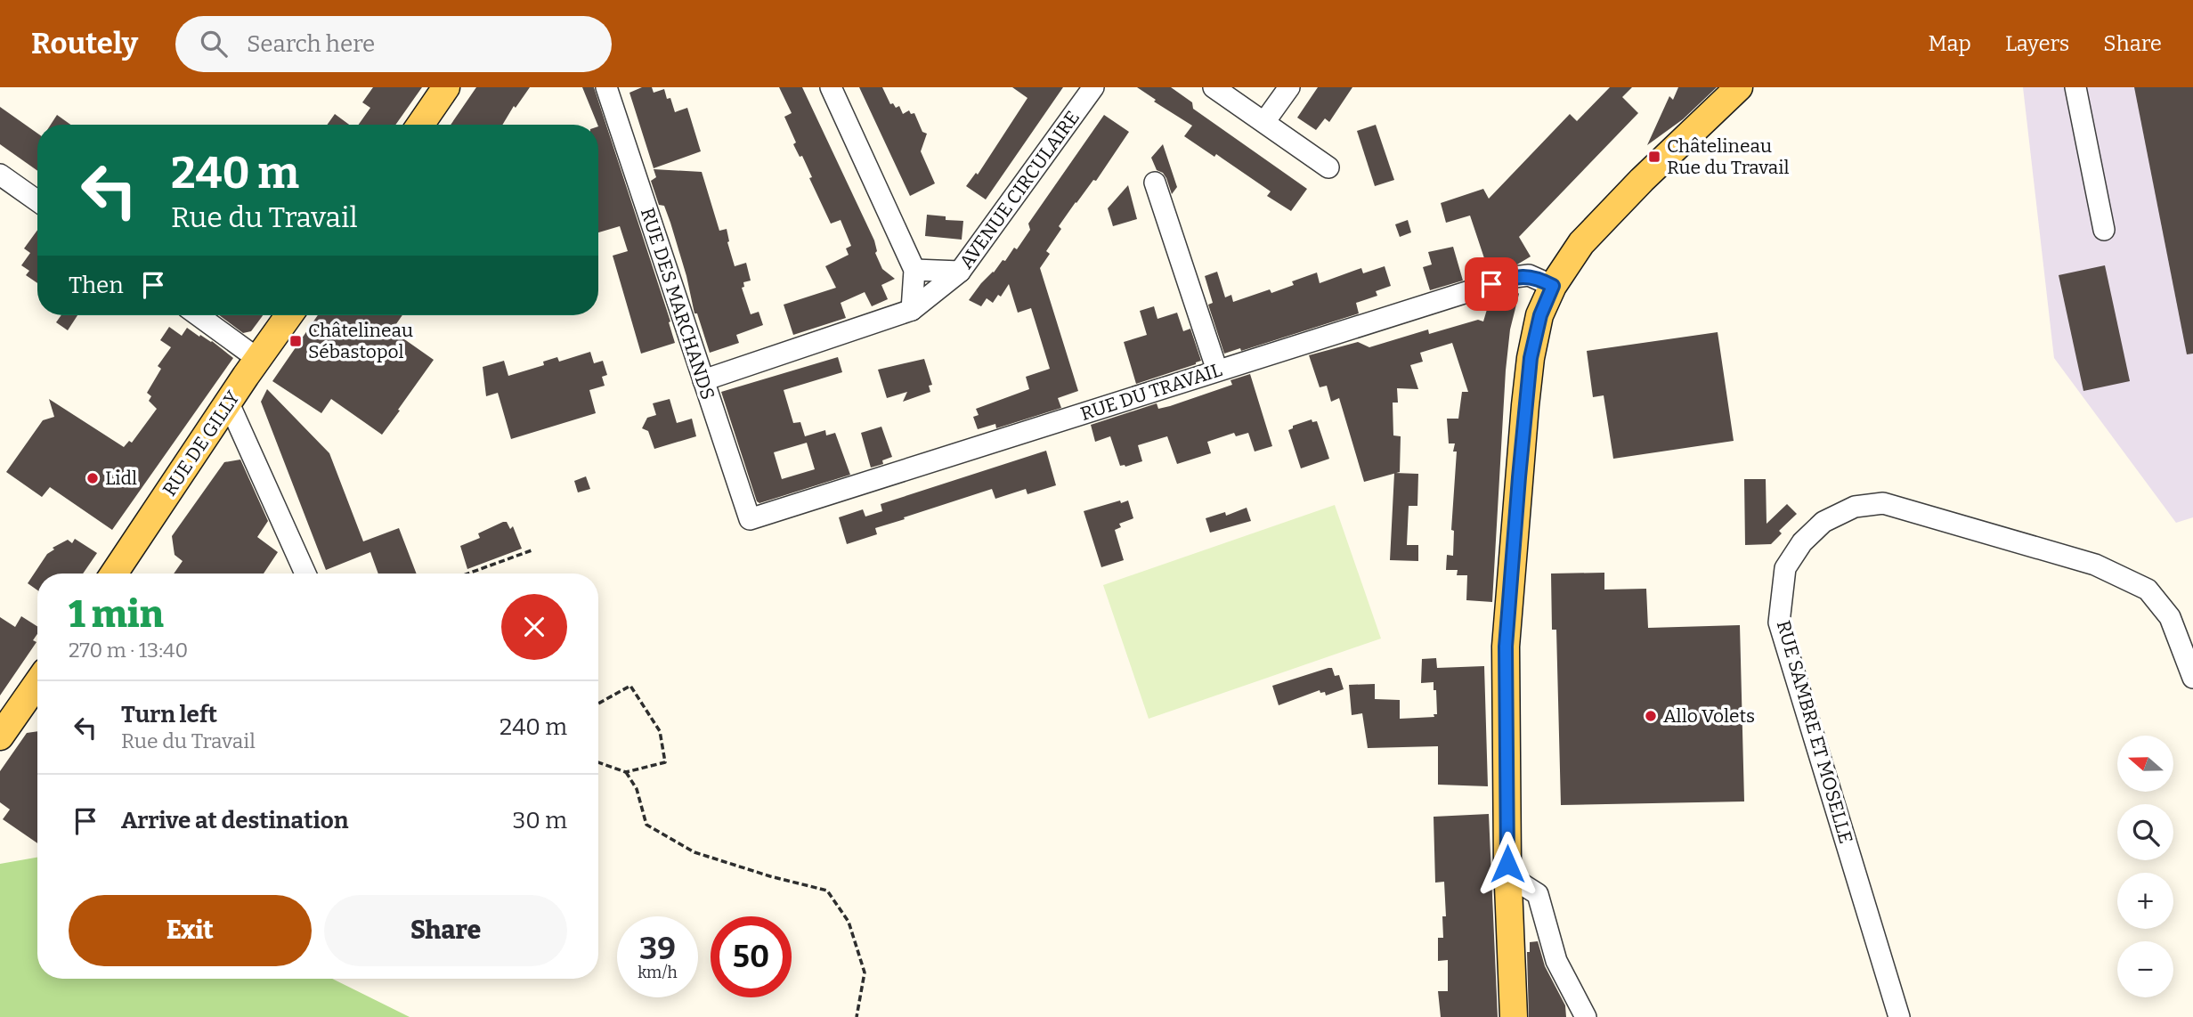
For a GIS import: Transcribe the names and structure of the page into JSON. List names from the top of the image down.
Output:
{
  "streets": {
    "main road": ["RUE DE GILLY"],
    "street": [
      "AVENUE CIRCULAIRE",
      "RUE DES MARCHANDS",
      "RUE DU TRAVAIL",
      "RUE SAMBRE ET MOSELLE"
    ]
  },
  "crossings": [
    ["AVENUE CIRCULAIRE", "RUE DES MARCHANDS"],
    ["RUE DES MARCHANDS", "RUE DU TRAVAIL"]
  ],
  "places": {
    "transit": ["Châtelineau Rue du Travail", "Châtelineau Sébastopol"],
    "other": ["Lidl", "Allo Volets"]
  },
  "north": "left",
  "page": {
    "header": "Routely",
    "search": "Search here",
    "nav": ["Map", "Layers", "Share"],
    "turn": ["240 m", "Rue du Travail"],
    "then": "Then",
    "heading": ["1 min", "270 m · 13:40"],
    "list": [
      {
        "name": "Turn left",
        "note": "Rue du Travail",
        "value": "240 m"
      },
      {
        "name": "Arrive at destination",
        "value": "30 m"
      }
    ],
    "map_buttons": ["+", "−"],
    "buttons": ["Exit", "Share"],
    "speed": "39 km/h",
    "limit": "50"
  }
}
